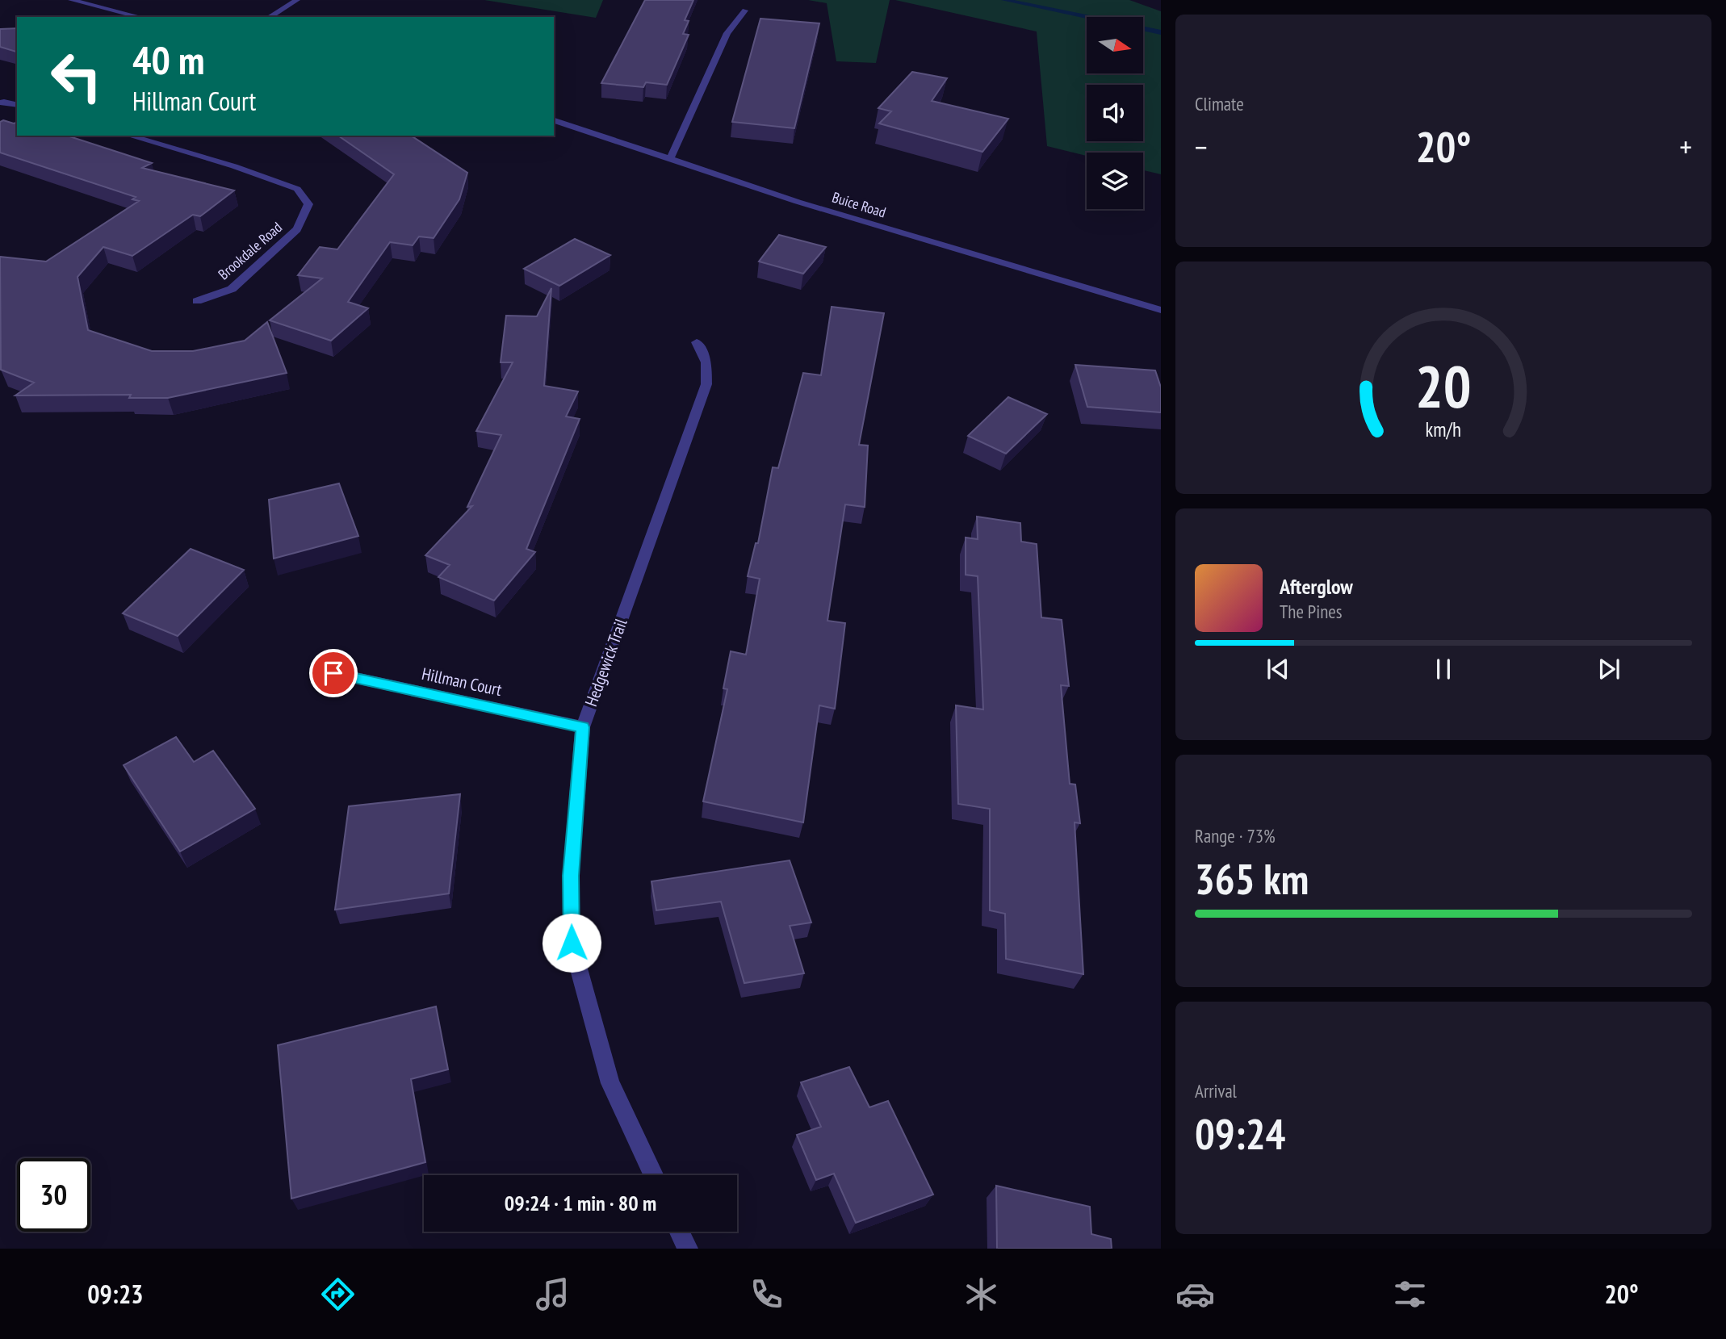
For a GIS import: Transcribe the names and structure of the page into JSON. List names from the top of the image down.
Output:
{
  "streets": {
    "street": [
      "Buice Road",
      "Brookdale Road",
      "Hedgewick Trail",
      "Hillman Court"
    ]
  },
  "crossings": [
    ["Hedgewick Trail", "Hillman Court"]
  ],
  "north": "right",
  "page": {
    "tile": [
      "Climate",
      ["Range · 73%", "365 km"],
      ["Arrival", "09:24"]
    ],
    "turn": ["40 m", "Hillman Court"],
    "heat": ["−", "20°", "+"],
    "song": ["Afterglow", "The Pines"],
    "limit": "30",
    "trip": "09:24 · 1 min · 80 m",
    "tabs": ["09:23", "20°"],
    "gauge": ["20", "km/h"]
  }
}
